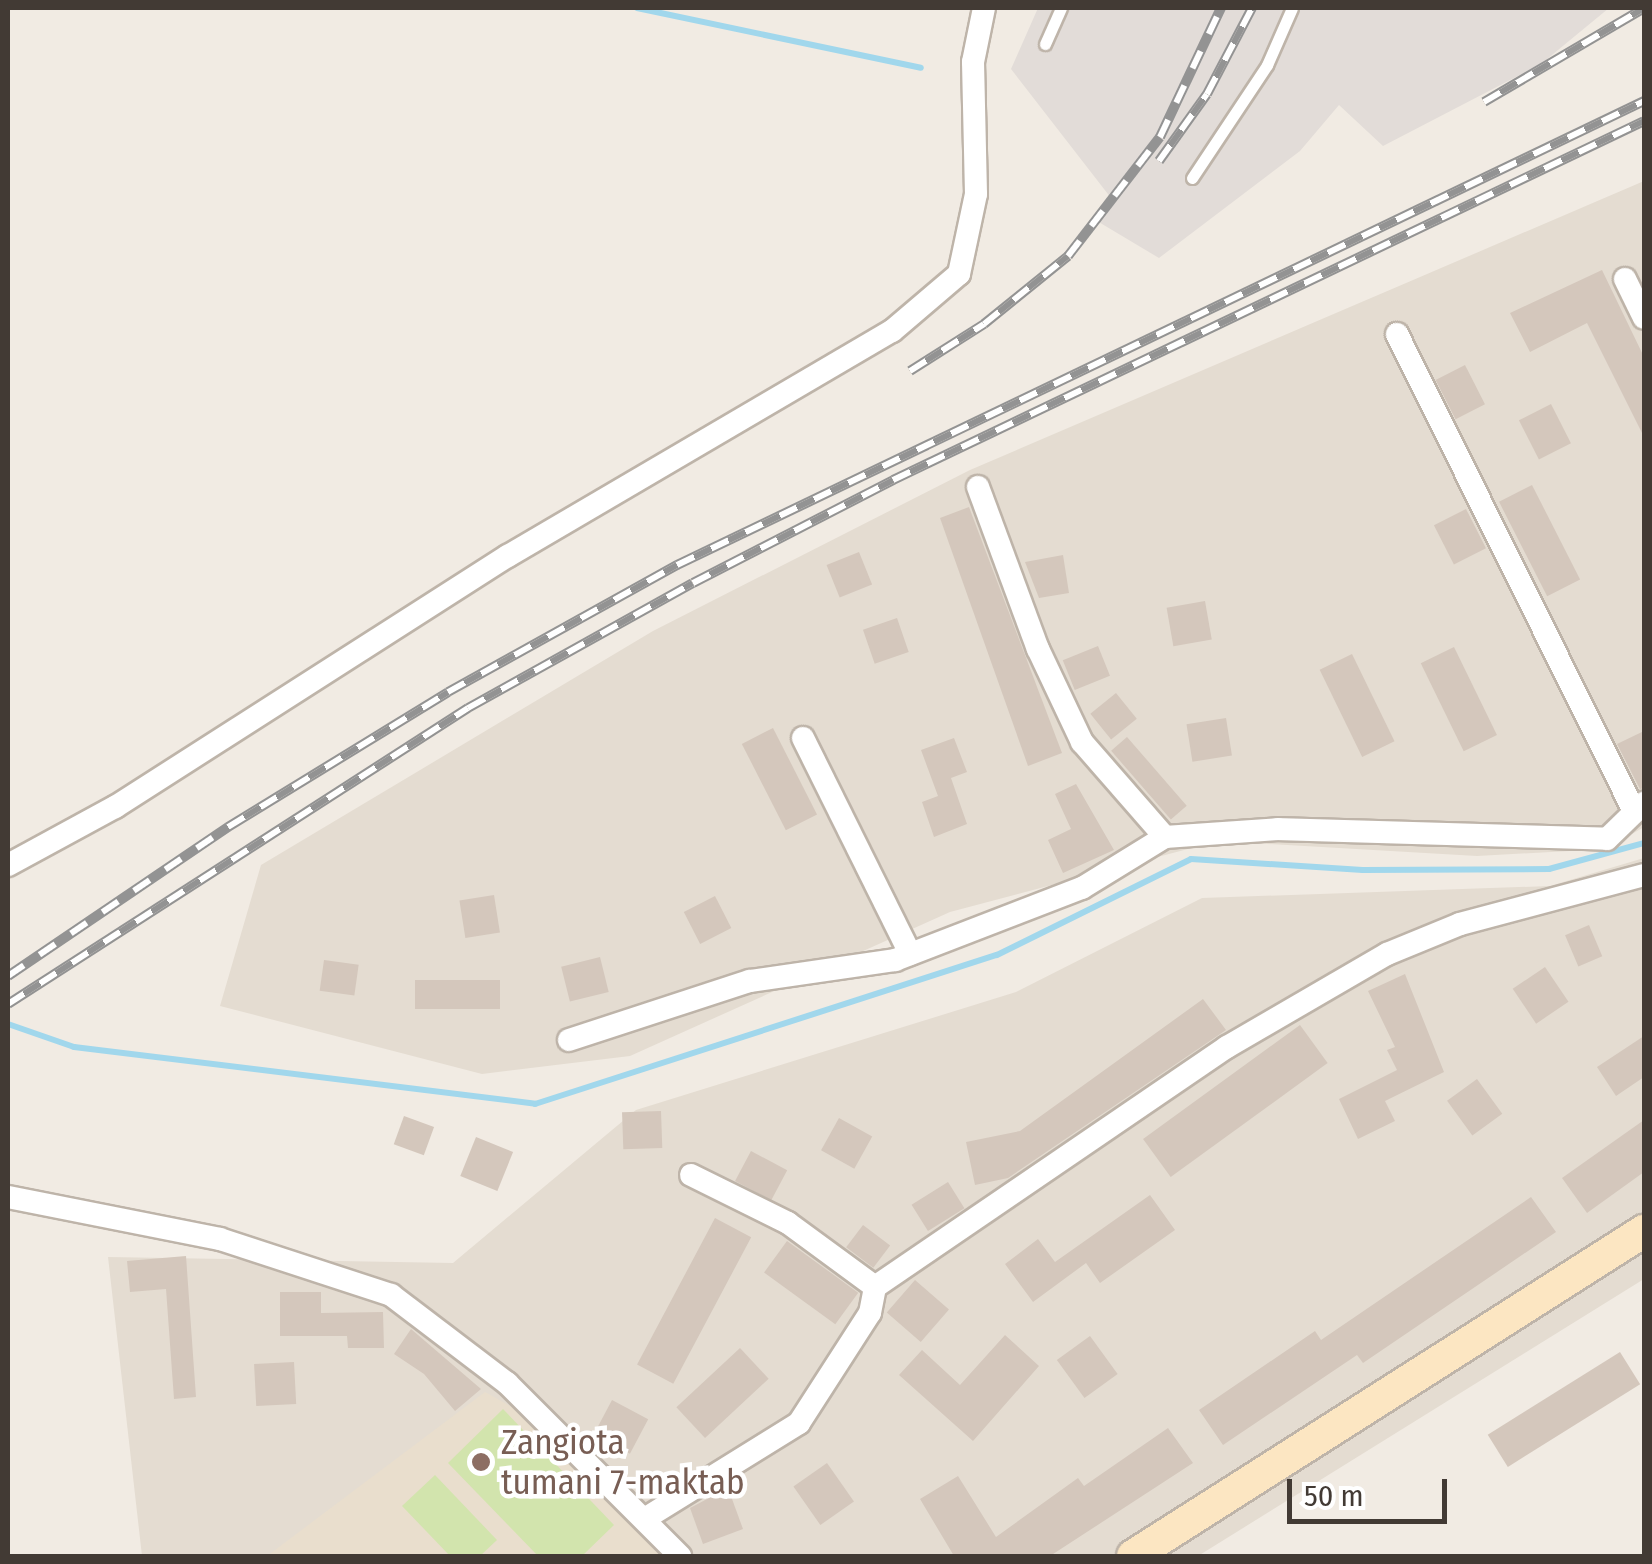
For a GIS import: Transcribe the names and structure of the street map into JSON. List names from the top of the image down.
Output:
{
  "places": ["Zangiota tumani 7-maktab"],
  "scale_bar": "50 m"
}
